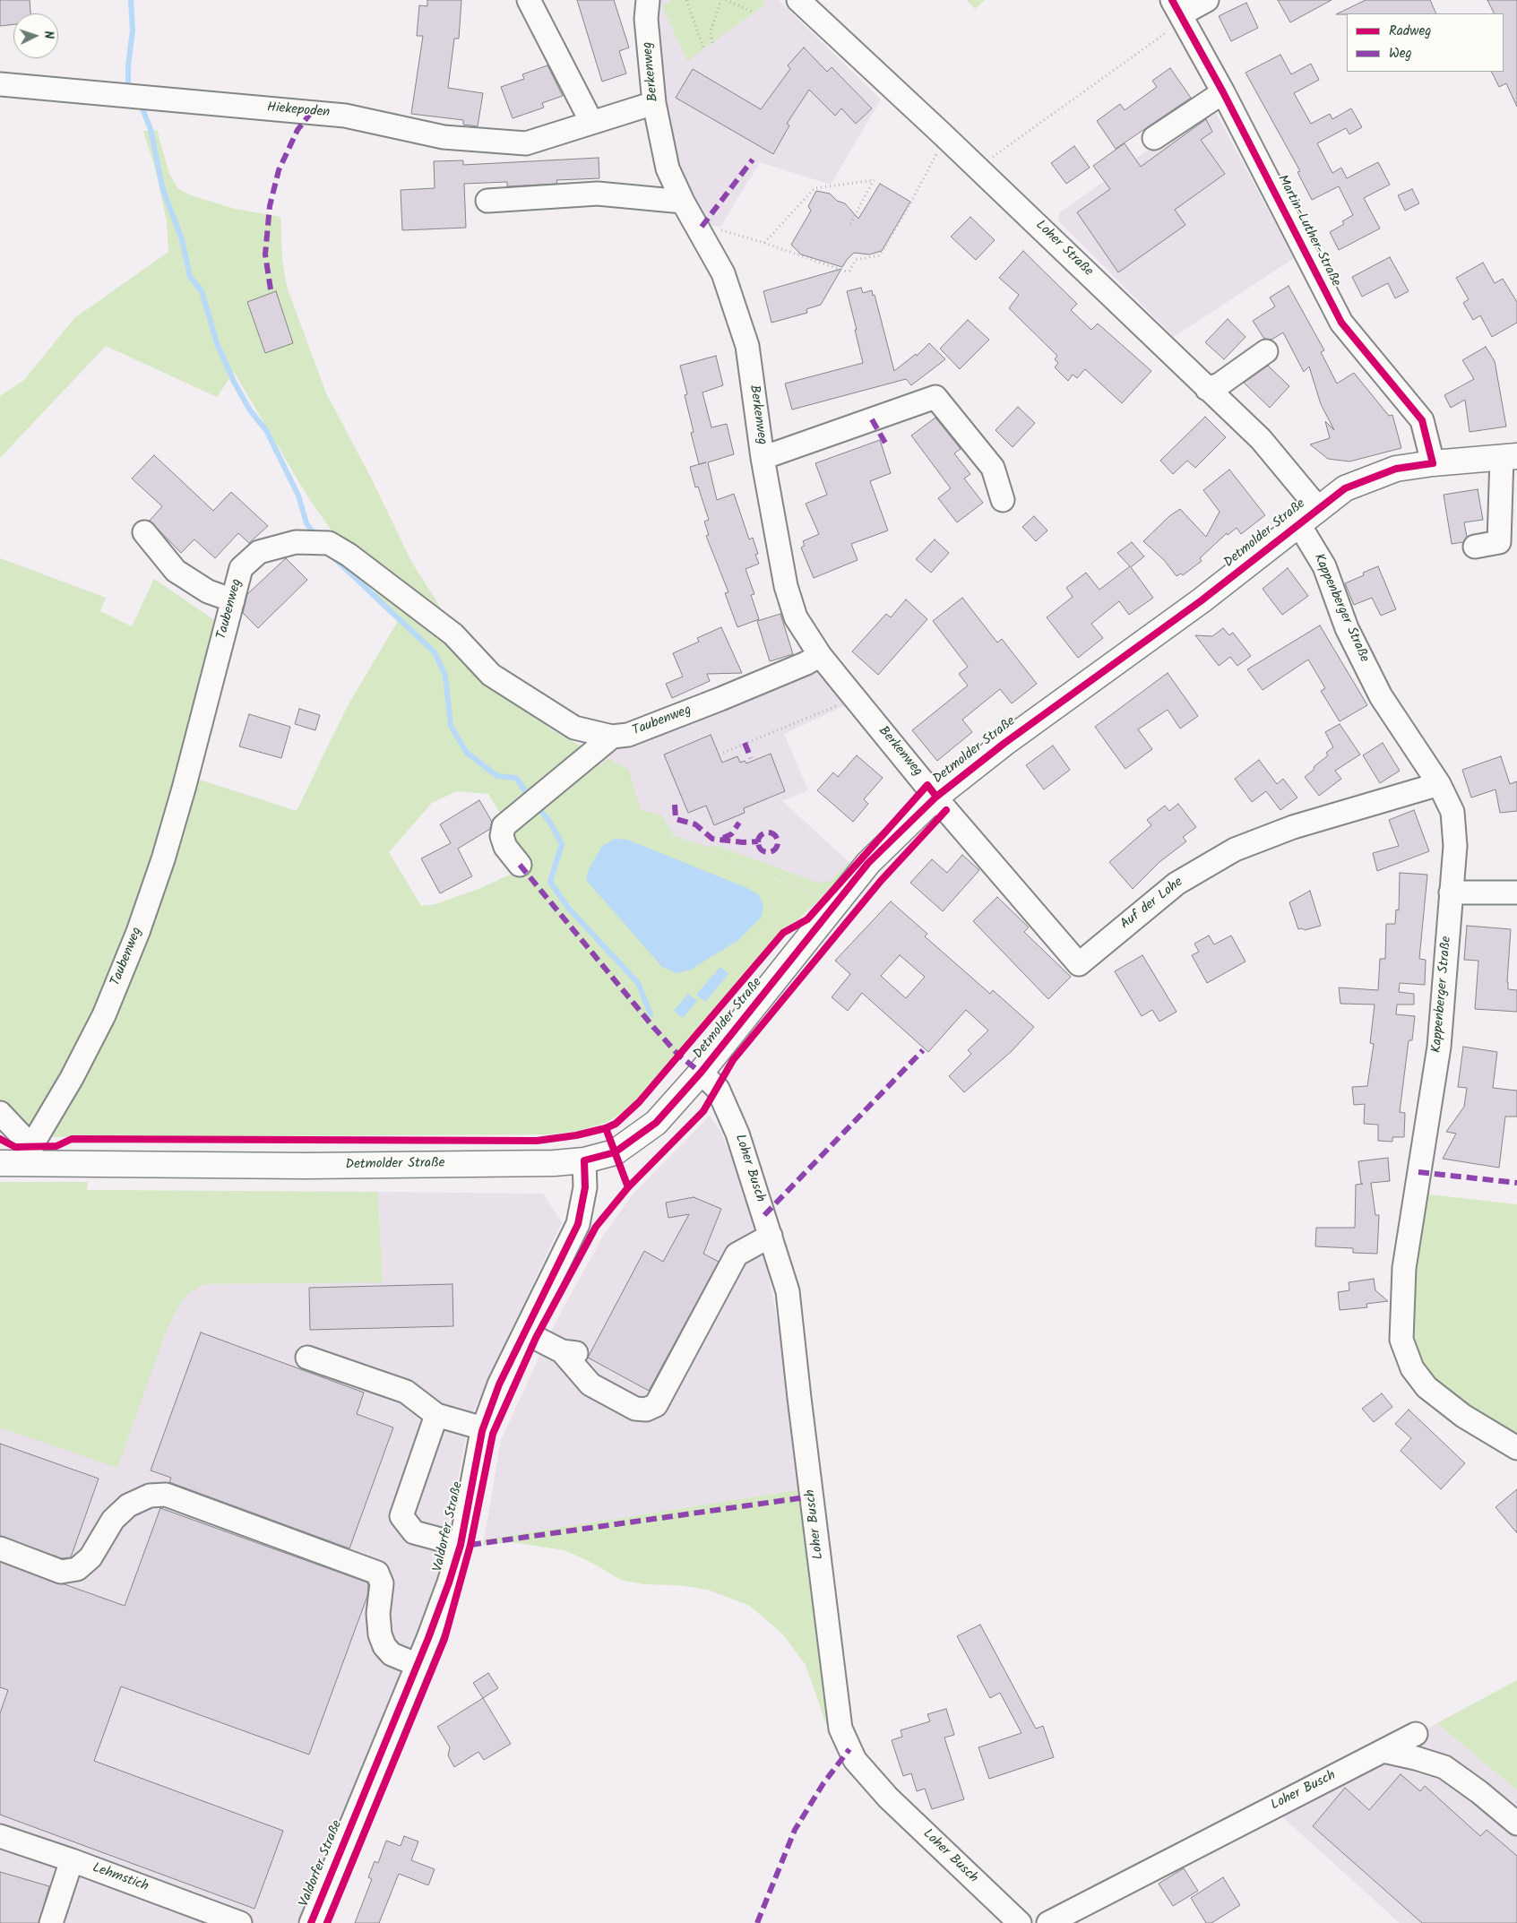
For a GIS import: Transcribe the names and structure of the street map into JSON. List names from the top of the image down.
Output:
{
  "streets": {
    "main road": ["Detmolder Straße"],
    "street": [
      "Berkenweg",
      "Hiekepoden",
      "Martin-Luther-Straße",
      "Loher Straße",
      "Kappenberger Straße",
      "Taubenweg",
      "Auf der Lohe",
      "Loher Busch",
      "Valdorfer Straße",
      "Lehmstich"
    ]
  },
  "crossings": [
    ["Berkenweg", "Hiekepoden"],
    ["Berkenweg", "Detmolder Straße"],
    ["Berkenweg", "Taubenweg"],
    ["Berkenweg", "Auf der Lohe"],
    ["Martin-Luther-Straße", "Detmolder Straße"],
    ["Loher Straße", "Detmolder Straße"],
    ["Detmolder Straße", "Kappenberger Straße"],
    ["Detmolder Straße", "Taubenweg"],
    ["Detmolder Straße", "Auf der Lohe"],
    ["Detmolder Straße", "Loher Busch"],
    ["Detmolder Straße", "Valdorfer Straße"],
    ["Kappenberger Straße", "Auf der Lohe"]
  ],
  "legend": ["Radweg", "Weg"],
  "north": "right"
}
